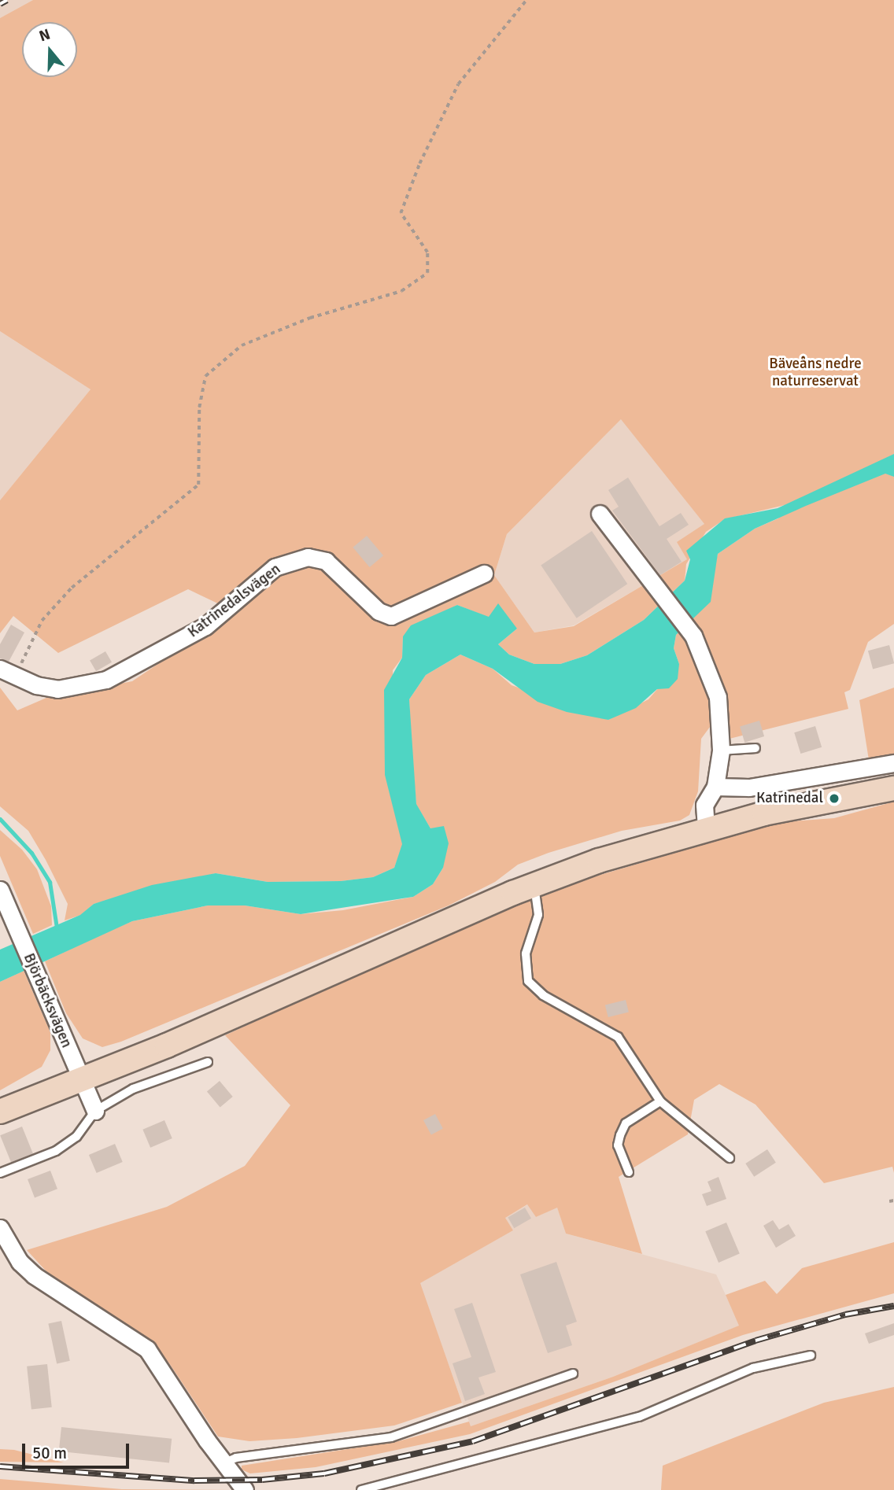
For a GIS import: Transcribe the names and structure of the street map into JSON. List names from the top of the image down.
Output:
{
  "streets": {
    "street": ["Katrinedalsvägen", "Björbäcksvägen"]
  },
  "parks": ["Bäveåns nedre naturreservat"],
  "places": ["Katrinedal"],
  "scale_bar": "50 m",
  "north": "top"
}
